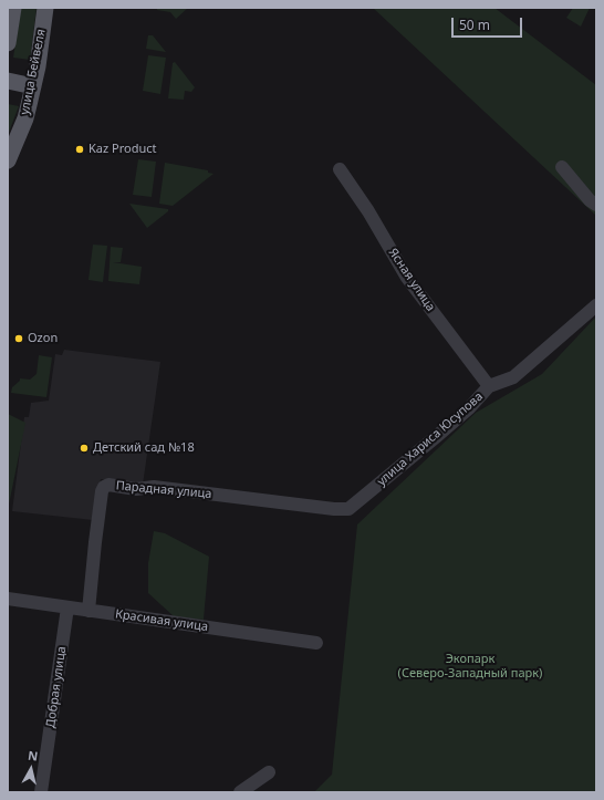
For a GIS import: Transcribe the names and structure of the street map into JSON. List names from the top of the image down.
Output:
{
  "streets": {
    "main road": ["улица Бейвеля"],
    "street": [
      "Ясная улица",
      "улица Хариса Юсупова",
      "Парадная улица",
      "Красивая улица",
      "Добрая улица"
    ]
  },
  "crossings": [
    ["Ясная улица", "улица Хариса Юсупова"],
    ["улица Хариса Юсупова", "Парадная улица"],
    ["Парадная улица", "Красивая улица"],
    ["Красивая улица", "Добрая улица"]
  ],
  "parks": ["Экопарк (Северо-Западный парк)"],
  "places": ["Kaz Product", "Ozon", "Детский сaд №18"],
  "scale_bar": "50 m",
  "north": "top"
}
